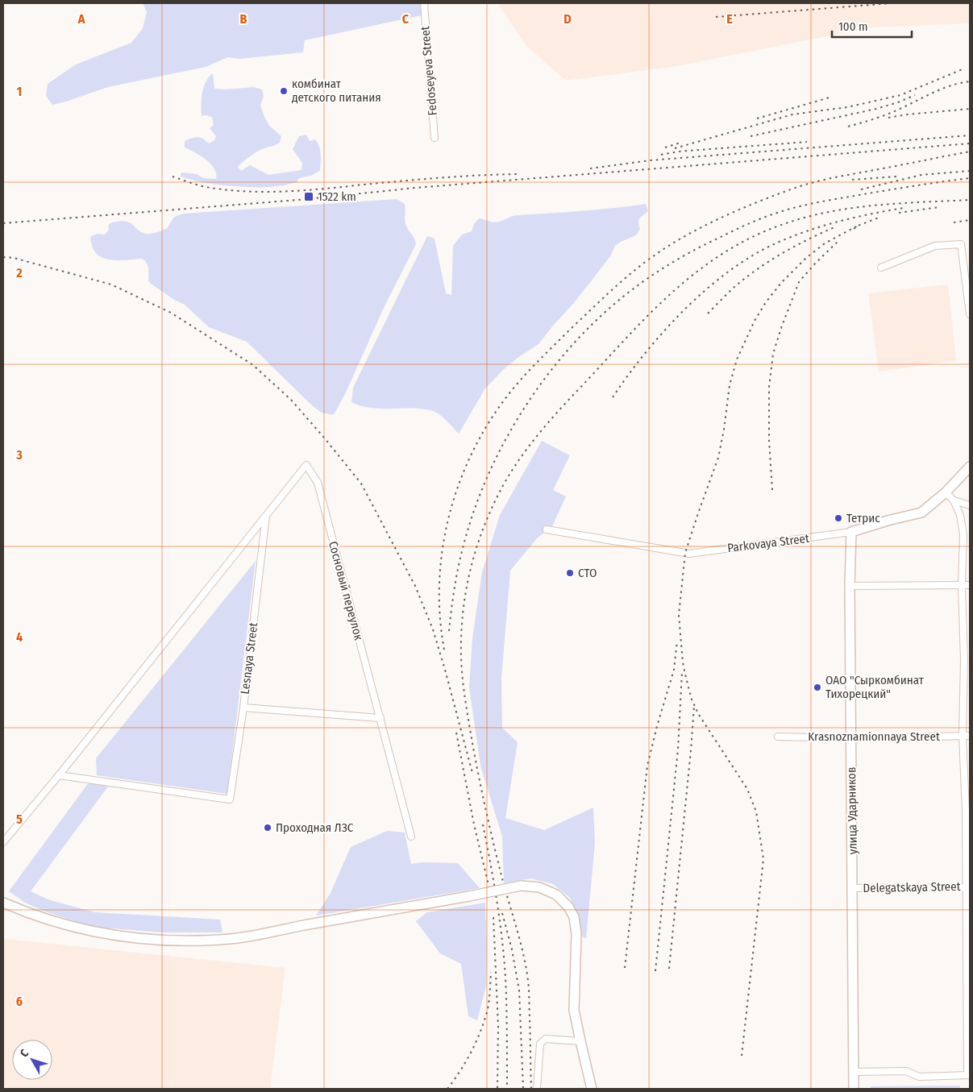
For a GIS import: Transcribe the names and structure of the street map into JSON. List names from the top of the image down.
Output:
{
  "streets": {
    "main road": ["Parkovaya Street", "улица Ударников"],
    "street": [
      "Fedoseyeva Street",
      "Сосновый переулок",
      "Lesnaya Street",
      "Krasnoznamionnaya Street",
      "Delegatskaya Street"
    ]
  },
  "crossings": [
    ["Parkovaya Street", "улица Ударников"],
    ["Сосновый переулок", "Lesnaya Street"],
    ["Krasnoznamionnaya Street", "улица Ударников"],
    ["улица Ударников", "Delegatskaya Street"]
  ],
  "places": {
    "other": [
      "комбинат детского питания",
      "Тетрис",
      "СТО",
      "ОАО \"Сыркомбинат Тихорецкий\"",
      "Проходная ЛЗС"
    ],
    "transit": ["1522 km"]
  },
  "scale_bar": "100 m",
  "north": "top left",
  "grid": {
    "columns": [
      "A",
      "B",
      "C",
      "D",
      "E"
    ],
    "rows": [
      "1",
      "2",
      "3",
      "4",
      "5",
      "6"
    ]
  }
}
